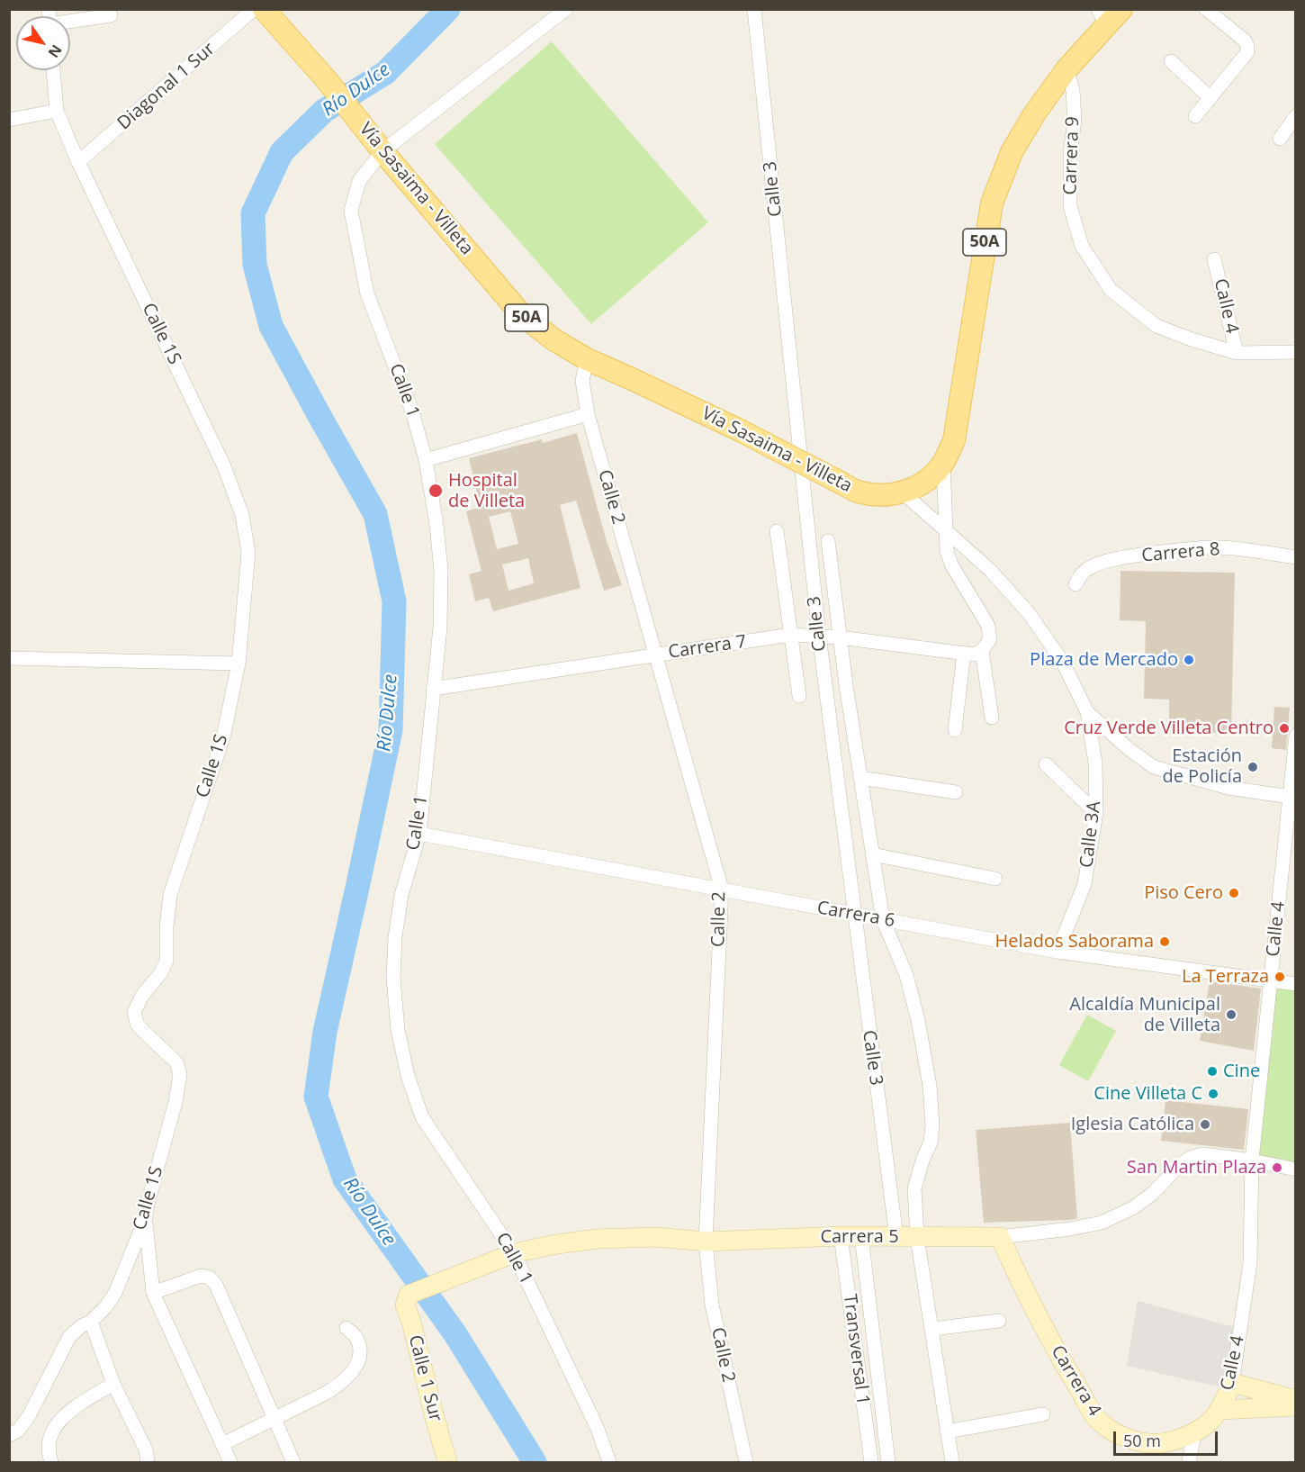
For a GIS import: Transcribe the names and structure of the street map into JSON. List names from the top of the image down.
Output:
{
  "streets": {
    "main road": ["Vía Sasaima - Villeta", "50A"],
    "street": [
      "Diagonal 1 Sur",
      "Carrera 9",
      "Calle 3",
      "Calle 4",
      "Calle 1S",
      "Calle 1",
      "Calle 2",
      "Carrera 8",
      "Carrera 7",
      "Calle 3A",
      "Carrera 6",
      "Carrera 5",
      "Transversal 1",
      "Calle 1 Sur",
      "Carrera 4"
    ]
  },
  "crossings": [
    ["Diagonal 1 Sur", "Calle 1S"],
    ["Carrera 9", "Vía Sasaima - Villeta"],
    ["Carrera 9", "Calle 4"],
    ["Vía Sasaima - Villeta", "Calle 1"],
    ["Vía Sasaima - Villeta", "Calle 2"],
    ["Calle 3", "Carrera 7"],
    ["Calle 3", "Carrera 6"],
    ["Calle 3", "Carrera 5"],
    ["Calle 4", "Carrera 6"],
    ["Calle 4", "Carrera 5"],
    ["Calle 4", "Carrera 4"],
    ["Calle 1", "Carrera 7"],
    ["Calle 1", "Carrera 6"],
    ["Calle 1", "Carrera 5"],
    ["Calle 2", "Carrera 7"],
    ["Calle 2", "Carrera 6"],
    ["Calle 2", "Carrera 5"],
    ["Calle 3A", "Carrera 6"],
    ["Carrera 5", "Transversal 1"],
    ["Carrera 5", "Calle 1 Sur"],
    ["Carrera 5", "Carrera 4"]
  ],
  "water": ["Río Dulce"],
  "places": [
    "Hospital de Villeta",
    "Plaza de Mercado",
    "Cruz Verde Villeta Centro",
    "Estación de Policía",
    "Piso Cero",
    "Helados Saborama",
    "La Terraza",
    "Alcaldía Municipal de Villeta",
    "Cine",
    "Cine Villeta C",
    "Iglesia Católica",
    "San Martin Plaza"
  ],
  "scale_bar": "50 m",
  "north": "bottom right"
}
